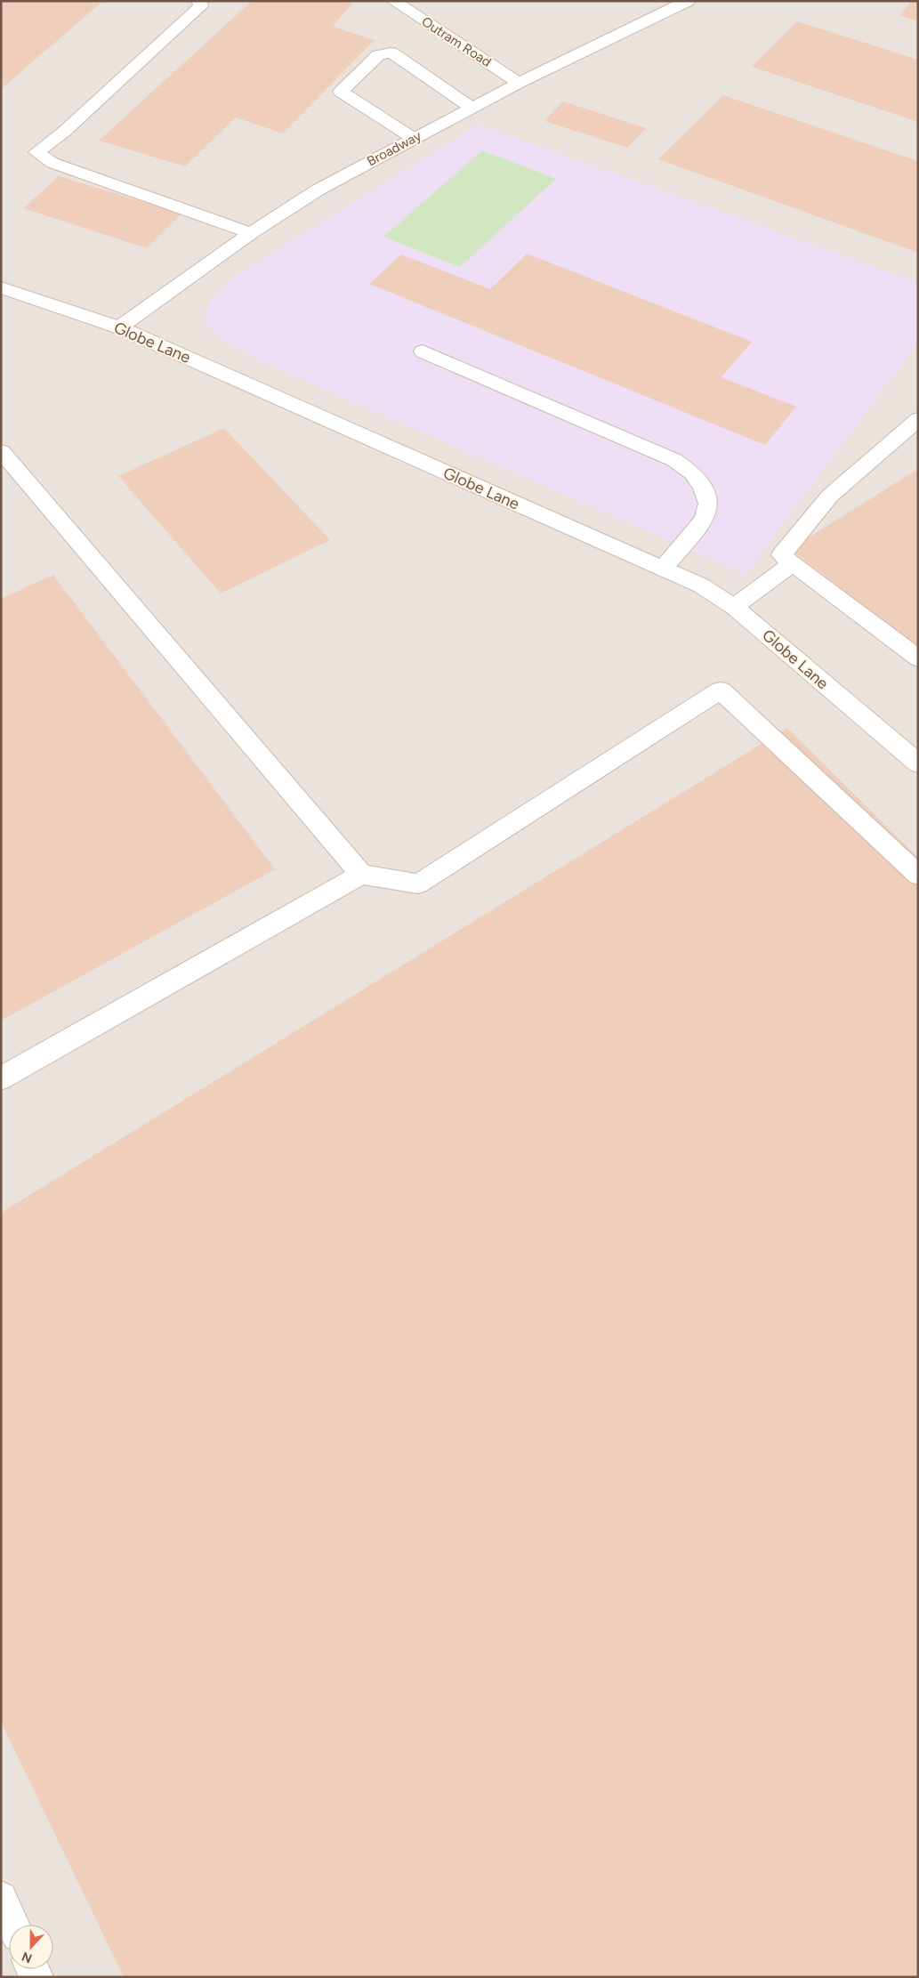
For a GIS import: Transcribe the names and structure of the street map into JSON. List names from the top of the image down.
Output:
{
  "streets": {
    "street": ["Outram Road", "Broadway", "Globe Lane"]
  },
  "crossings": [
    ["Outram Road", "Broadway"],
    ["Broadway", "Globe Lane"]
  ],
  "north": "bottom"
}
